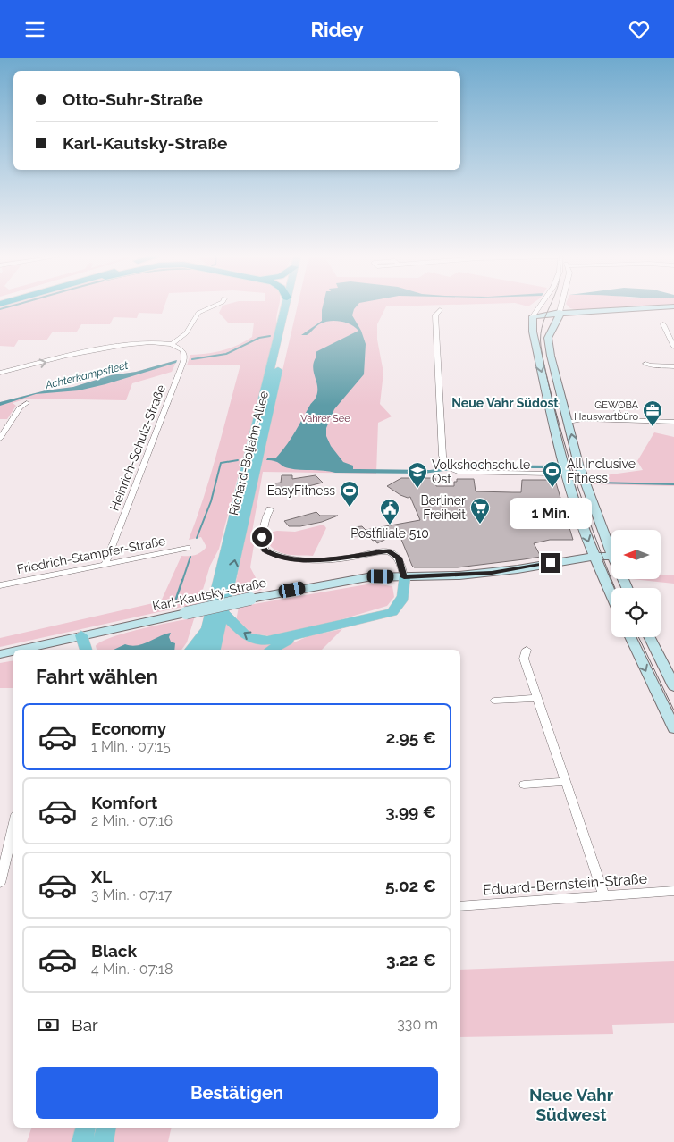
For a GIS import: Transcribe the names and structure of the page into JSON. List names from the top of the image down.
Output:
{
  "streets": {
    "main road": ["Richard-Boljahn-Allee"],
    "street": [
      "Heinrich-Schulz-Straße",
      "Friedrich-Stampfer-Straße",
      "Karl-Kautsky-Straße",
      "Eduard-Bernstein-Straße"
    ]
  },
  "crossings": [
    ["Heinrich-Schulz-Straße", "Friedrich-Stampfer-Straße"]
  ],
  "districts": ["Neue Vahr Südost", "Neue Vahr Südwest"],
  "water": ["Achterkampsfleet"],
  "parks": ["Vahrer See"],
  "places": {
    "office": ["GEWOBA Hauswartbüro"],
    "sports": ["All Inclusive Fitness", "EasyFitness"],
    "school or university": ["Volkshochschule Ost"],
    "supermarket": ["Berliner Freiheit"],
    "public building": ["Postfiliale 510"]
  },
  "north": "left",
  "page": {
    "header": "Ridey",
    "banner": ["Otto-Suhr-Straße", "Karl-Kautsky-Straße"],
    "bubble": "1 Min.",
    "heading": "Fahrt wählen",
    "list": [
      {
        "name": "Economy",
        "note": "1 Min. · 07:15",
        "value": "2.95 €"
      },
      {
        "name": "Komfort",
        "note": "2 Min. · 07:16",
        "value": "3.99 €"
      },
      {
        "name": "XL",
        "note": "3 Min. · 07:17",
        "value": "5.02 €"
      },
      {
        "name": "Black",
        "note": "4 Min. · 07:18",
        "value": "3.22 €"
      }
    ],
    "pay": ["Bar", "330 m"],
    "buttons": "Bestätigen"
  }
}
